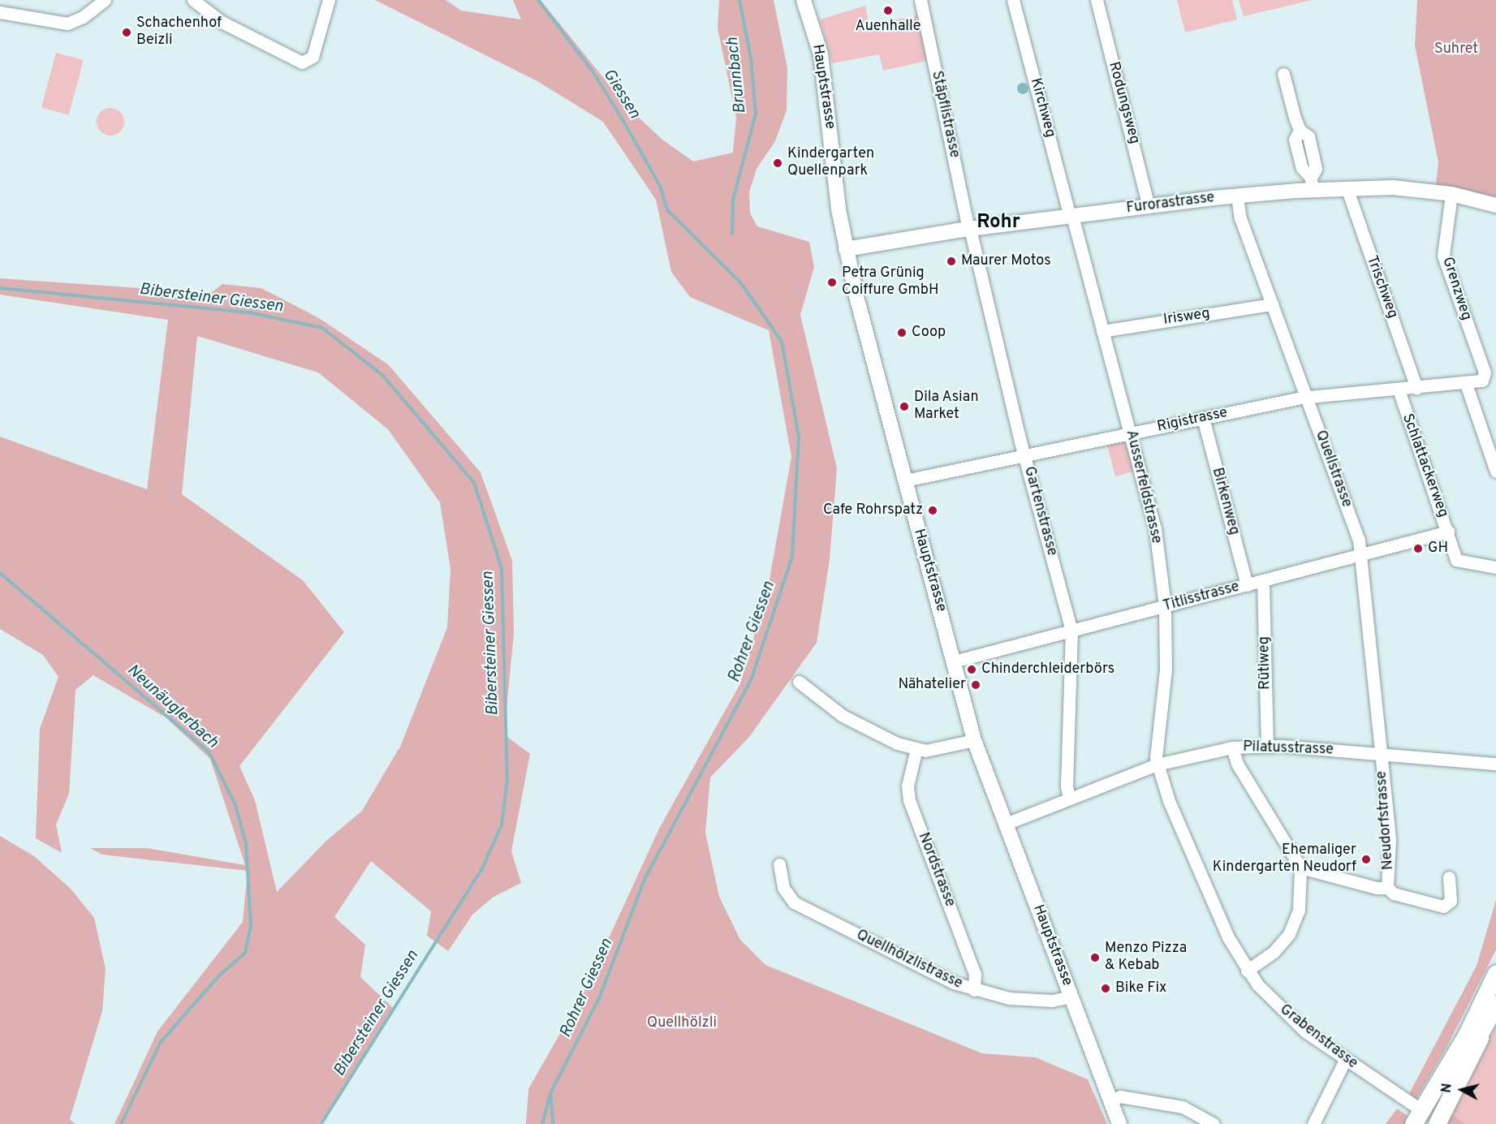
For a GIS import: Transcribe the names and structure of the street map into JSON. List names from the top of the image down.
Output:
{
  "streets": {
    "main road": ["Hauptstrasse", "Furorastrasse"],
    "street": [
      "Rodungsweg",
      "Kirchweg",
      "Stäpflistrasse",
      "Trischweg",
      "Grenzweg",
      "Irisweg",
      "Rigistrasse",
      "Schlattackerweg",
      "Quellstrasse",
      "Ausserfeldstrasse",
      "Birkenweg",
      "Gartenstrasse",
      "Titlisstrasse",
      "Rütiweg",
      "Pilatusstrasse",
      "Neudorfstrasse",
      "Nordstrasse",
      "Quellhölzlistrasse",
      "Grabenstrasse"
    ]
  },
  "crossings": [
    ["Hauptstrasse", "Furorastrasse"],
    ["Hauptstrasse", "Rigistrasse"],
    ["Hauptstrasse", "Titlisstrasse"],
    ["Hauptstrasse", "Pilatusstrasse"],
    ["Hauptstrasse", "Quellhölzlistrasse"],
    ["Rodungsweg", "Furorastrasse"],
    ["Kirchweg", "Furorastrasse"],
    ["Kirchweg", "Ausserfeldstrasse"],
    ["Stäpflistrasse", "Furorastrasse"],
    ["Stäpflistrasse", "Gartenstrasse"],
    ["Furorastrasse", "Trischweg"],
    ["Furorastrasse", "Grenzweg"],
    ["Furorastrasse", "Quellstrasse"],
    ["Furorastrasse", "Ausserfeldstrasse"],
    ["Furorastrasse", "Gartenstrasse"],
    ["Trischweg", "Rigistrasse"],
    ["Grenzweg", "Rigistrasse"],
    ["Irisweg", "Quellstrasse"],
    ["Irisweg", "Ausserfeldstrasse"],
    ["Rigistrasse", "Schlattackerweg"],
    ["Rigistrasse", "Quellstrasse"],
    ["Rigistrasse", "Ausserfeldstrasse"],
    ["Rigistrasse", "Birkenweg"],
    ["Rigistrasse", "Gartenstrasse"],
    ["Schlattackerweg", "Titlisstrasse"],
    ["Quellstrasse", "Titlisstrasse"],
    ["Quellstrasse", "Pilatusstrasse"],
    ["Quellstrasse", "Neudorfstrasse"],
    ["Ausserfeldstrasse", "Titlisstrasse"],
    ["Ausserfeldstrasse", "Pilatusstrasse"],
    ["Ausserfeldstrasse", "Grabenstrasse"],
    ["Birkenweg", "Titlisstrasse"],
    ["Gartenstrasse", "Titlisstrasse"],
    ["Gartenstrasse", "Pilatusstrasse"],
    ["Titlisstrasse", "Rütiweg"],
    ["Rütiweg", "Pilatusstrasse"],
    ["Pilatusstrasse", "Neudorfstrasse"],
    ["Pilatusstrasse", "Grabenstrasse"],
    ["Nordstrasse", "Quellhölzlistrasse"]
  ],
  "districts": ["Rohr"],
  "water": [
    "Brunnbach",
    "Giessen",
    "Bibersteiner Giessen",
    "Rohrer Giessen",
    "Neunäuglerbach"
  ],
  "parks": ["Suhret", "Quellhölzli"],
  "places": [
    "Auenhalle",
    "Schachenhof Beizli",
    "Kindergarten Quellenpark",
    "Maurer Motos",
    "Petra Grünig Coiffure GmbH",
    "Coop",
    "Dila Asian Market",
    "Cafe Rohrspatz",
    "GH",
    "Chinderchleiderbörs",
    "Nähatelier",
    "Ehemaliger Kindergarten Neudorf",
    "Menzo Pizza & Kebab",
    "Bike Fix"
  ],
  "north": "left"
}
